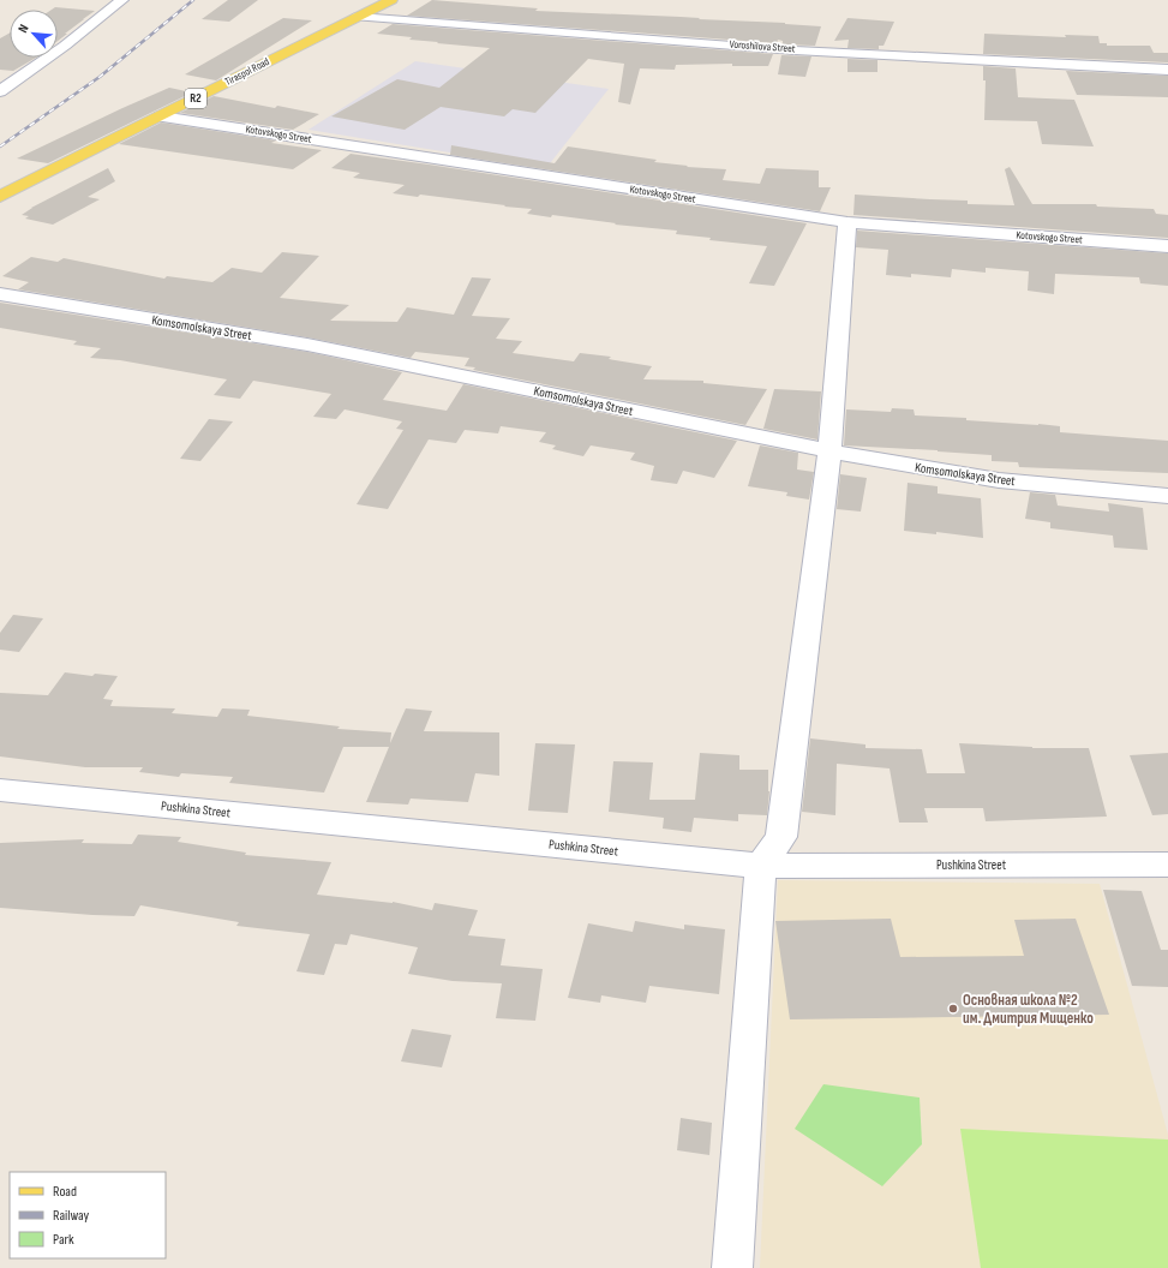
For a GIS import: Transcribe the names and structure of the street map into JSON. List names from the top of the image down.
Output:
{
  "streets": {
    "main road": ["Tiraspol Road", "R2"],
    "street": [
      "Voroshilova Street",
      "Kotovskogo Street",
      "Komsomolskaya Street",
      "Pushkina Street"
    ]
  },
  "crossings": [
    ["Voroshilova Street", "Tiraspol Road"],
    ["Tiraspol Road", "Kotovskogo Street"]
  ],
  "places": ["Основная школа №2 им. Дмитрия Мищенко"],
  "legend": ["Road", "Railway", "Park"],
  "north": "top left"
}
